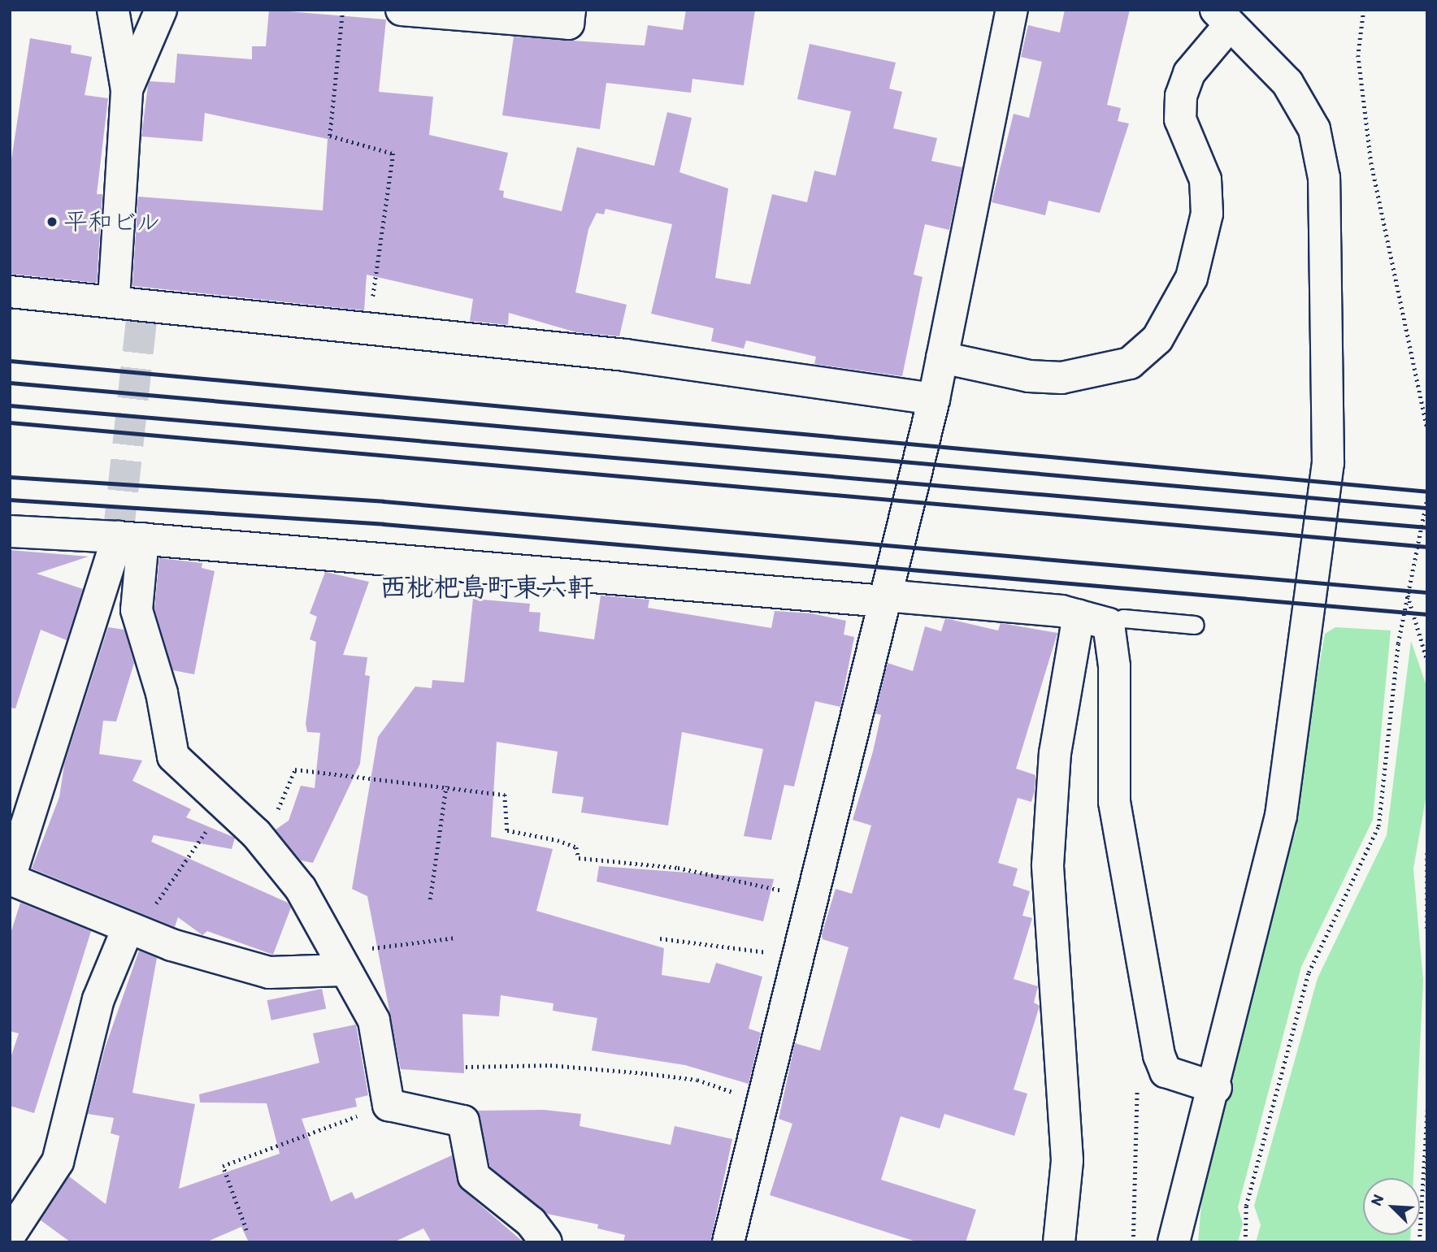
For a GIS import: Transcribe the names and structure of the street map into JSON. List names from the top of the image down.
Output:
{
  "districts": ["西枇杷島町東六軒"],
  "places": ["平和ビル"],
  "north": "top left"
}
